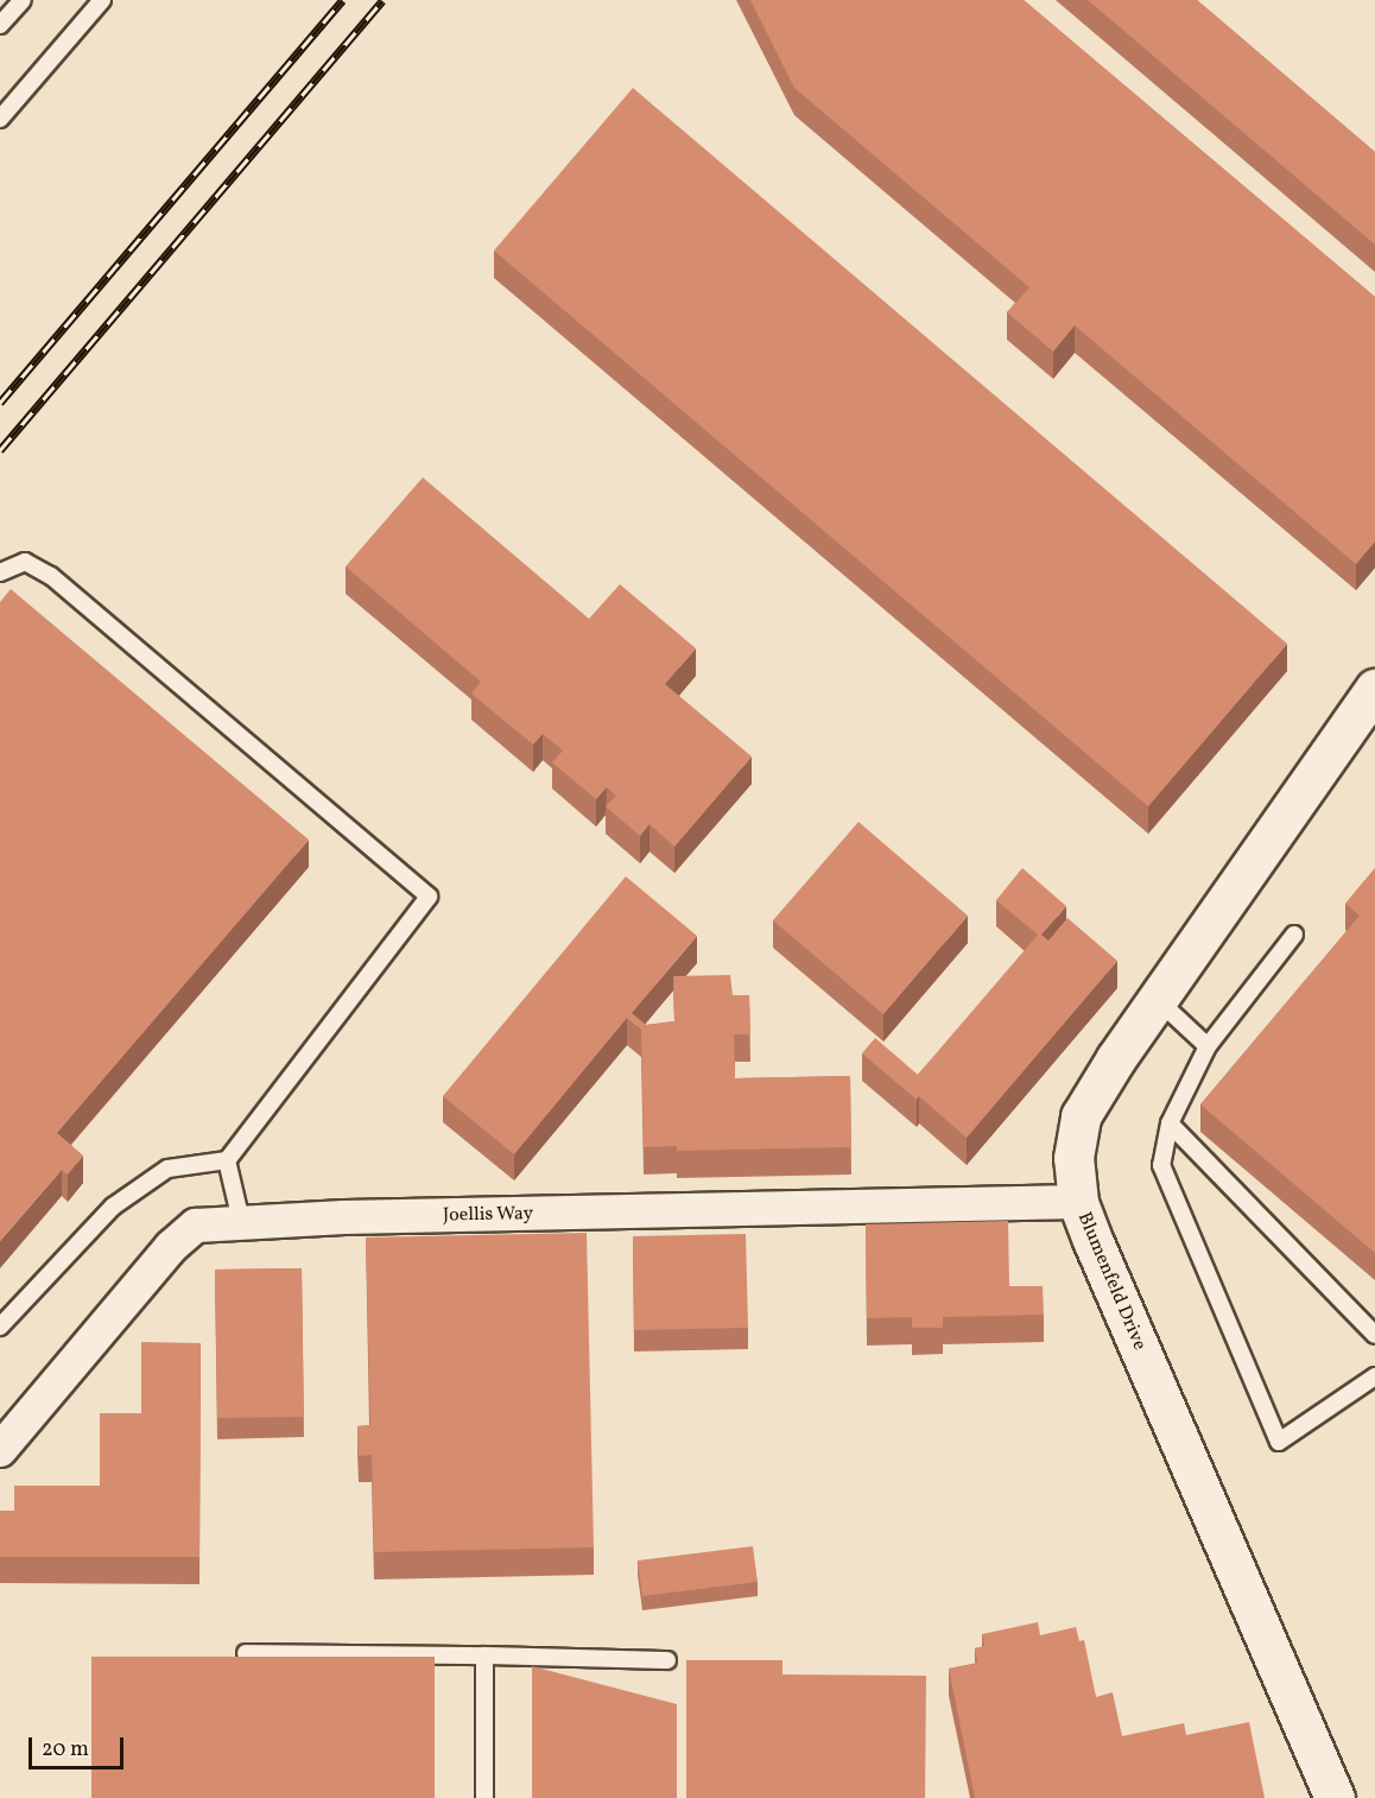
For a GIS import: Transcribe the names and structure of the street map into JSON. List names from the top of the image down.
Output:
{
  "streets": {
    "street": ["Joellis Way", "Blumenfeld Drive"]
  },
  "crossings": [
    ["Joellis Way", "Blumenfeld Drive"]
  ],
  "scale_bar": "20 m"
}
